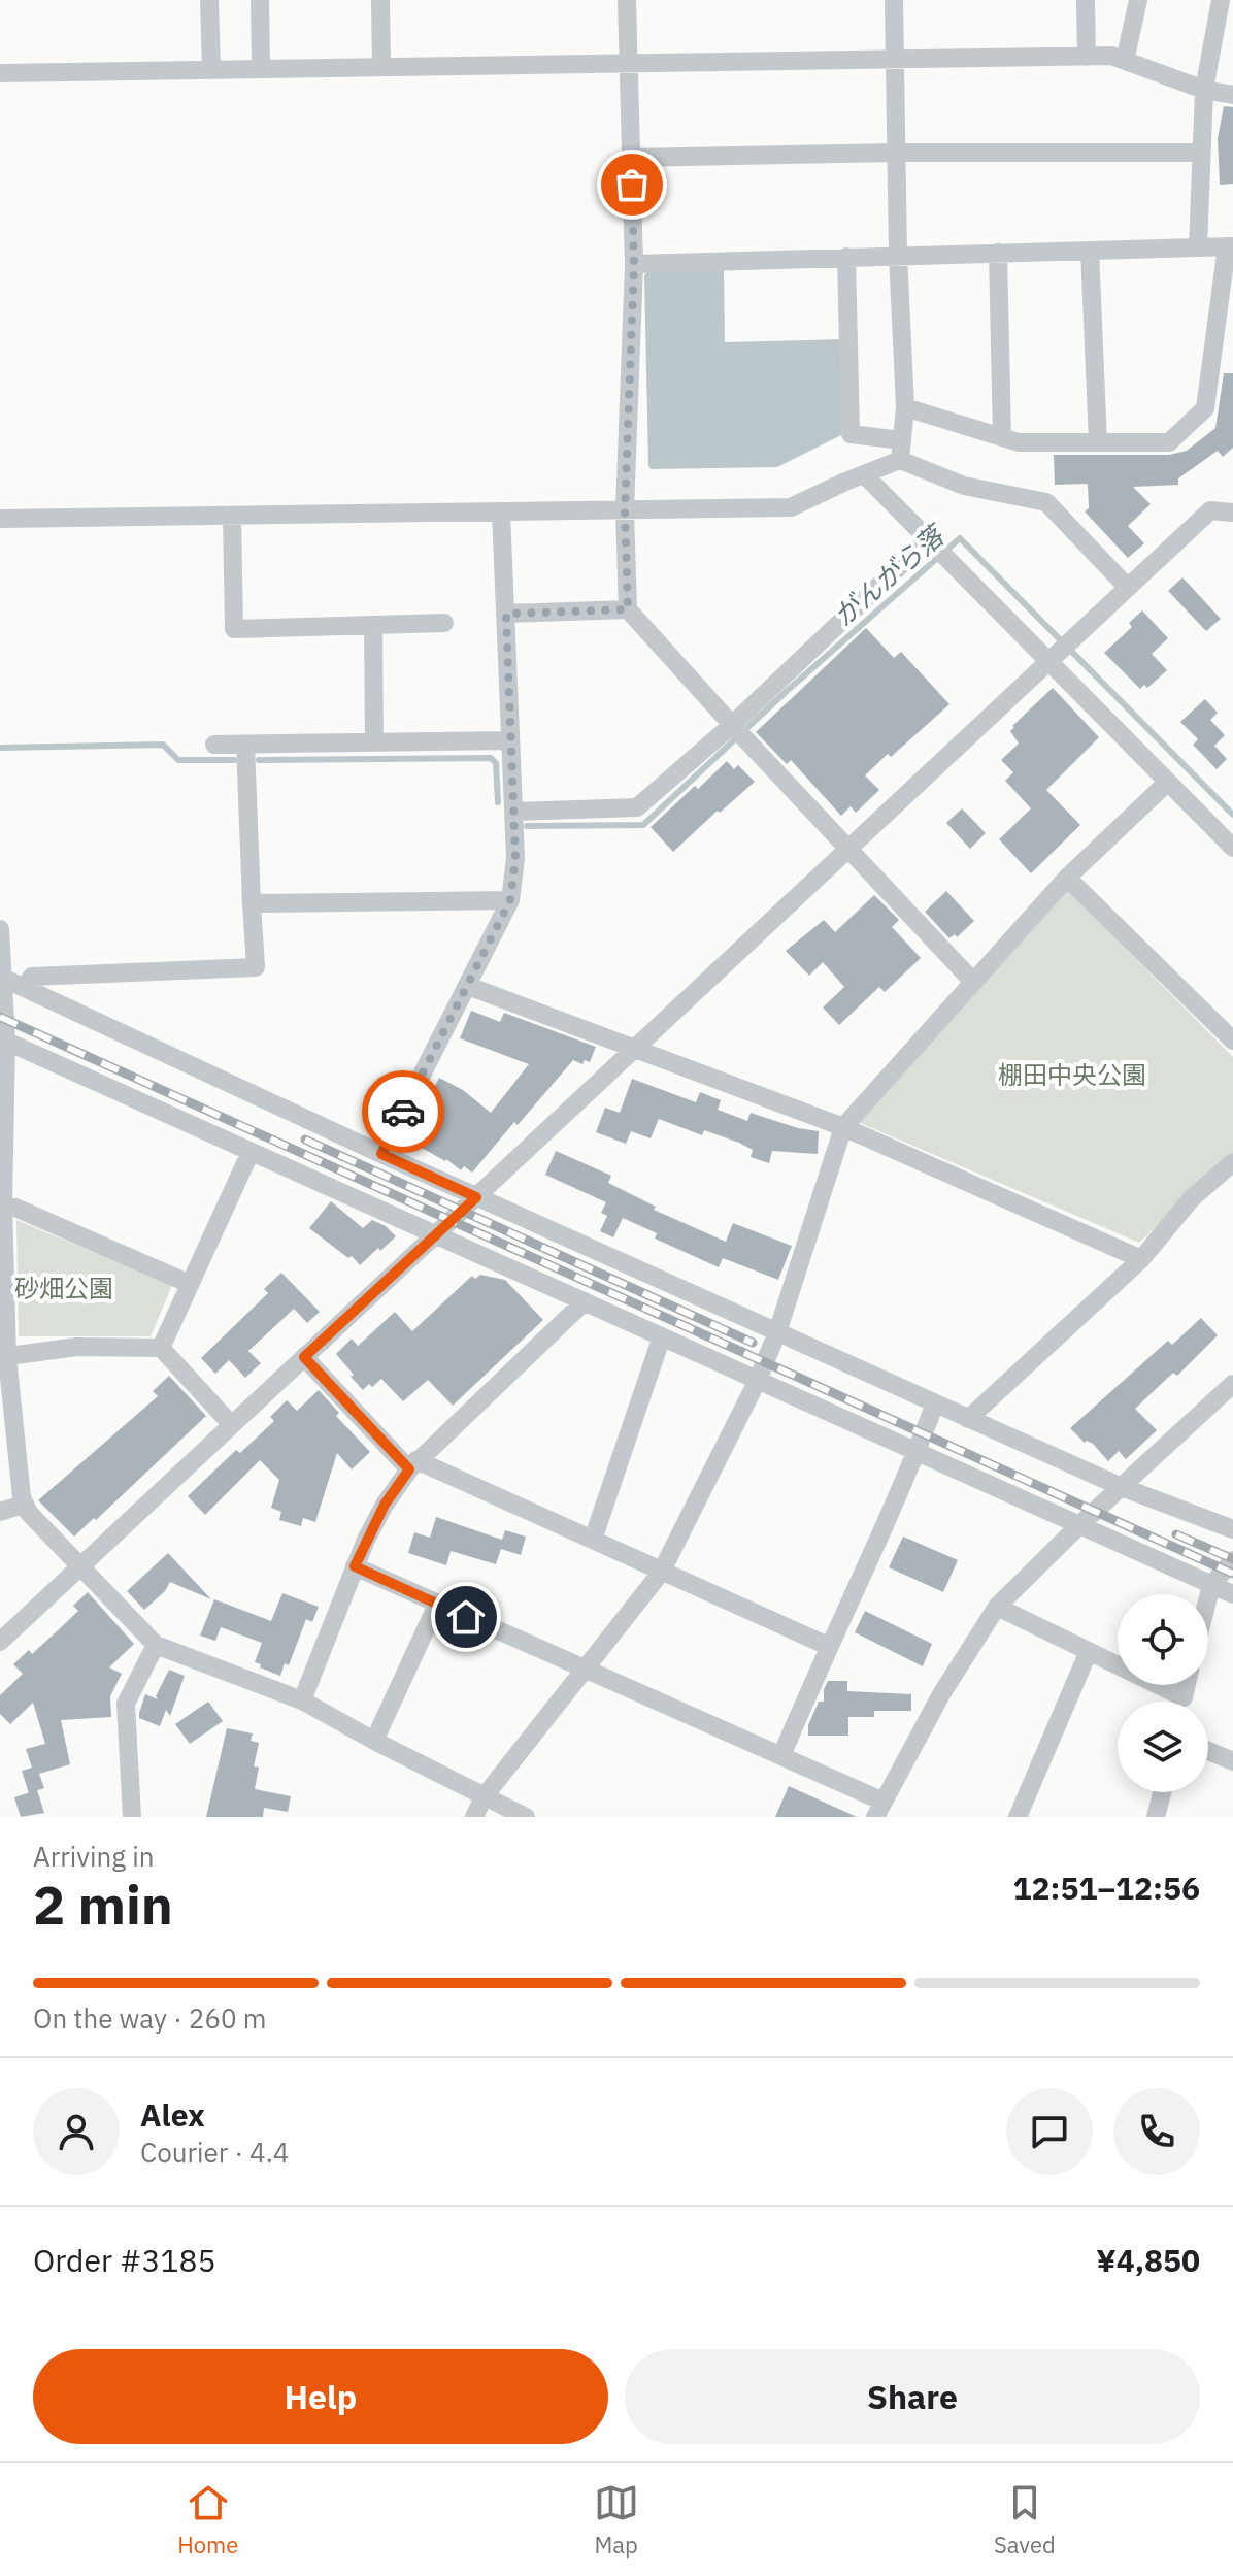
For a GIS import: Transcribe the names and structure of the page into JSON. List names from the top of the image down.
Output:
{
  "water": ["がんがら落"],
  "parks": ["棚田中央公園", "砂畑公園"],
  "page": {
    "heading": ["2 min", "Arriving in", "12:51–12:56"],
    "panel": [
      "Alex",
      "Courier · 4.4",
      "Order #3185",
      "¥4,850"
    ],
    "bar": "On the way · 260 m",
    "buttons": ["Help", "Share"],
    "tabs": ["Home", "Map", "Saved"]
  }
}
